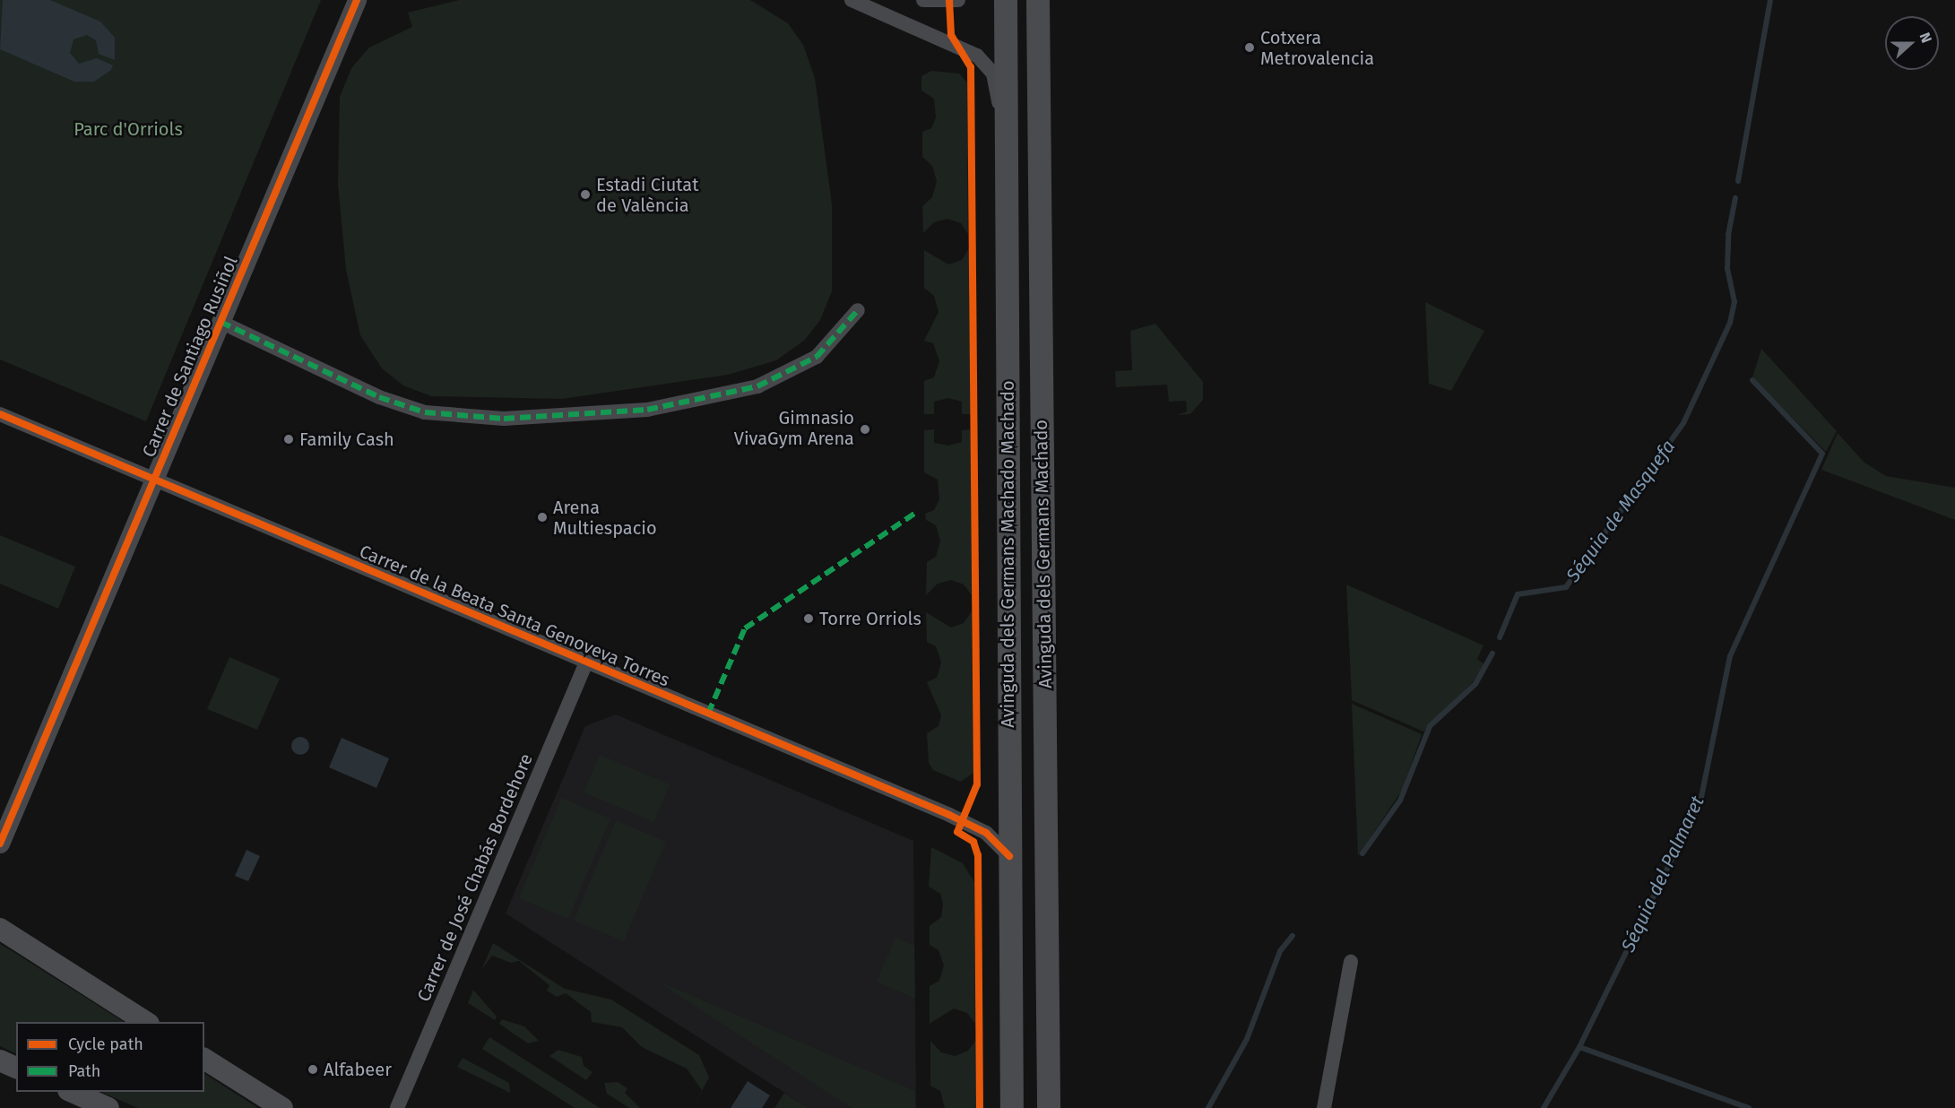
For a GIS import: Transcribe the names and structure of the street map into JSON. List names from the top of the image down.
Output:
{
  "streets": {
    "main road": ["Avinguda dels Germans Machado Machado", "Avinguda dels Germans Machado"],
    "street": ["Carrer de Santiago Rusiñol", "Carrer de la Beata Santa Genoveva Torres", "Carrer de José Chabás Bordehore"]
  },
  "crossings": [
    ["Carrer de Santiago Rusiñol", "Carrer de la Beata Santa Genoveva Torres"],
    ["Avinguda dels Germans Machado Machado", "Carrer de la Beata Santa Genoveva Torres"],
    ["Carrer de la Beata Santa Genoveva Torres", "Carrer de José Chabás Bordehore"]
  ],
  "water": ["Séquia de Masquefa", "Séquia del Palmaret"],
  "parks": ["Parc d'Orriols"],
  "places": [
    "Cotxera Metrovalencia",
    "Estadi Ciutat de València",
    "Gimnasio VivaGym Arena",
    "Family Cash",
    "Arena Multiespacio",
    "Torre Orriols",
    "Alfabeer"
  ],
  "legend": ["Cycle path", "Path"],
  "north": "right"
}
